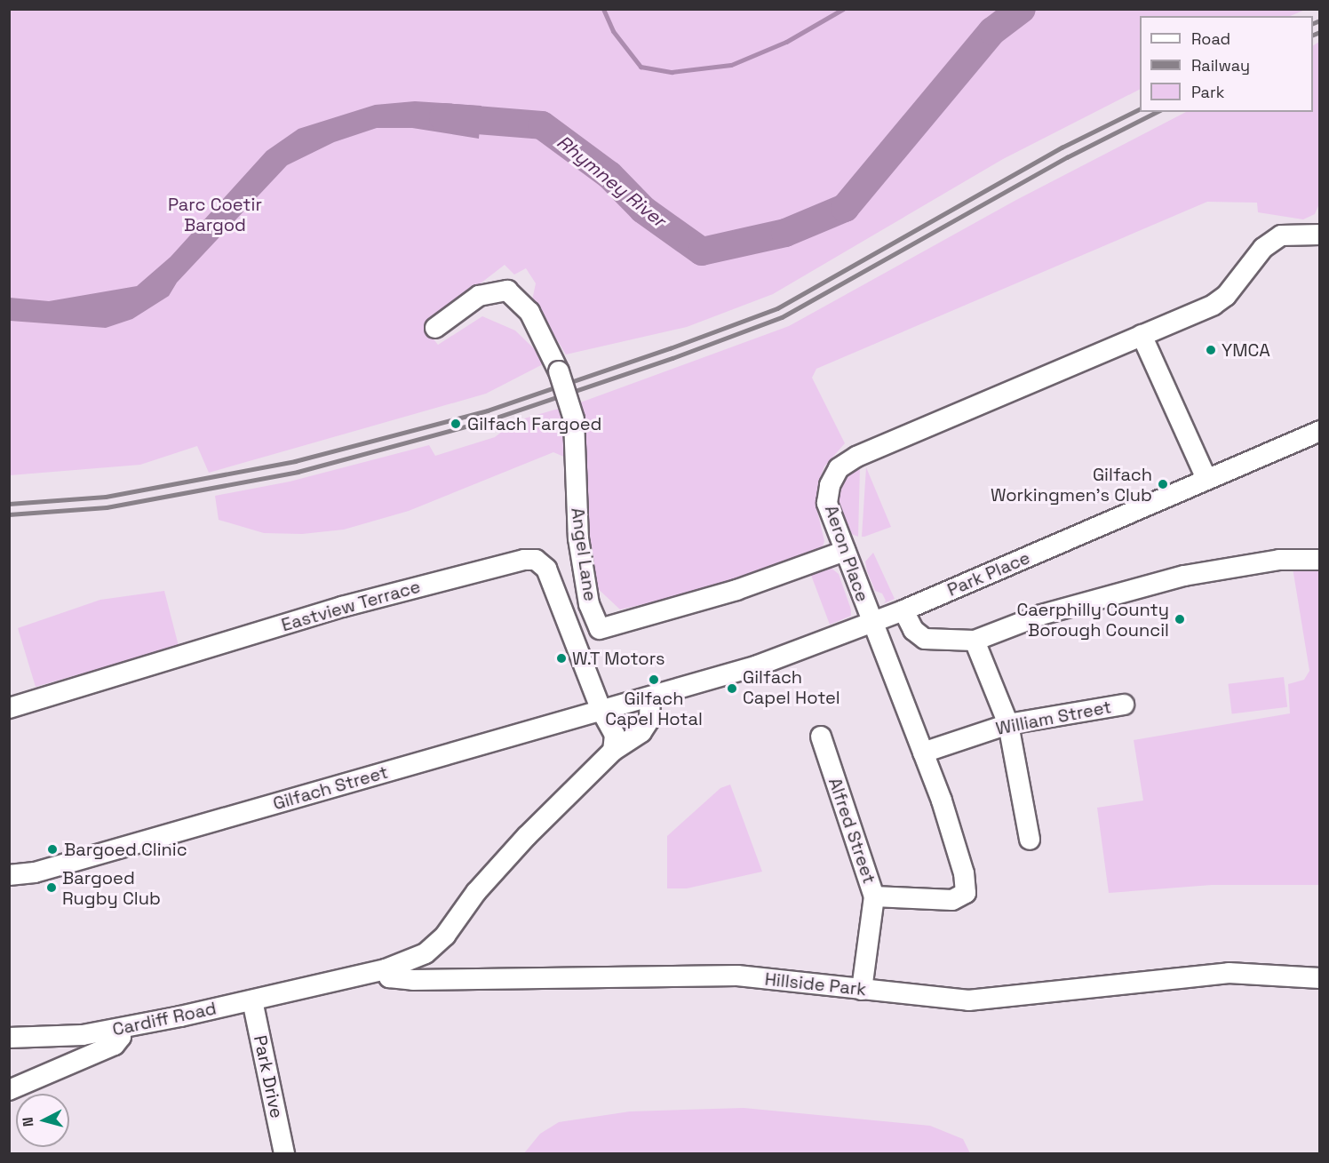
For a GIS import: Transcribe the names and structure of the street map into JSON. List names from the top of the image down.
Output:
{
  "streets": {
    "street": [
      "Aeron Place",
      "Angel Lane",
      "Park Place",
      "Eastview Terrace",
      "William Street",
      "Gilfach Street",
      "Alfred Street",
      "Hillside Park",
      "Cardiff Road",
      "Park Drive"
    ]
  },
  "crossings": [
    ["Aeron Place", "Angel Lane"],
    ["Aeron Place", "Park Place"],
    ["Aeron Place", "William Street"],
    ["Aeron Place", "Alfred Street"],
    ["Park Place", "Gilfach Street"],
    ["Eastview Terrace", "Gilfach Street"],
    ["Alfred Street", "Hillside Park"],
    ["Hillside Park", "Cardiff Road"],
    ["Cardiff Road", "Park Drive"]
  ],
  "water": ["Rhymney River"],
  "parks": ["Parc Coetir Bargod"],
  "places": [
    "YMCA",
    "Gilfach Fargoed",
    "Gilfach Workingmen's Club",
    "Caerphilly County Borough Council",
    "W.T Motors",
    "Gilfach Capel Hotal",
    "Gilfach Capel Hotel",
    "Bargoed Clinic",
    "Bargoed Rugby Club"
  ],
  "legend": ["Road", "Railway", "Park"],
  "north": "left"
}
